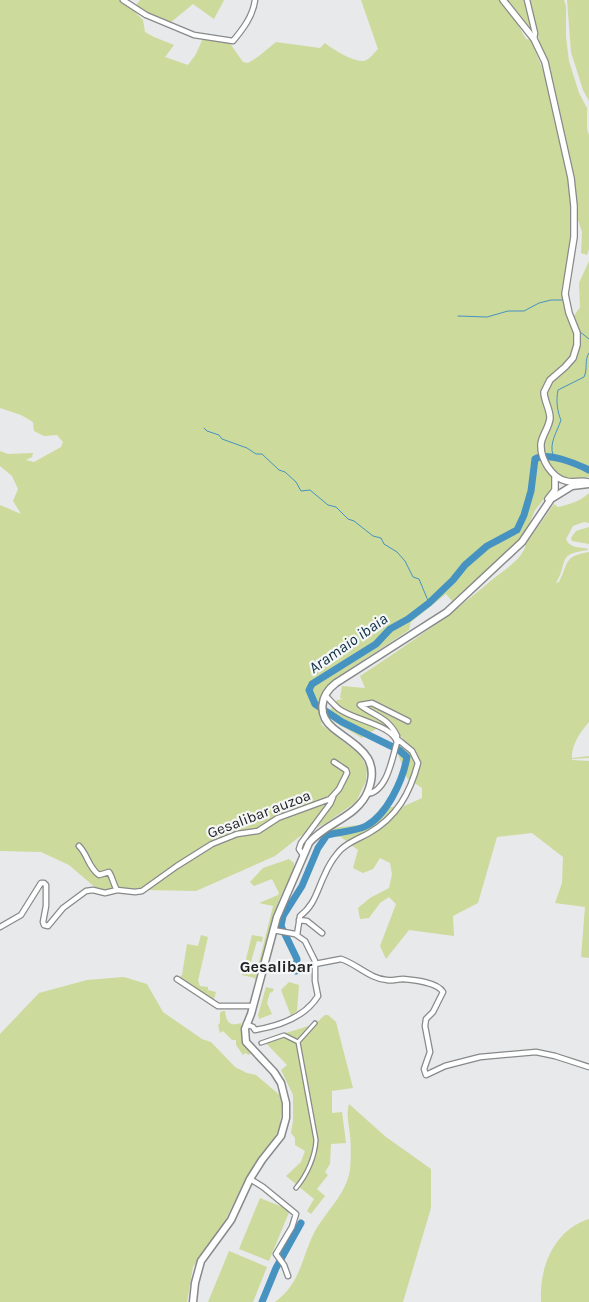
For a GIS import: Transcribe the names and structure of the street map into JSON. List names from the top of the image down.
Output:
{
  "streets": {
    "street": ["Gesalibar auzoa"]
  },
  "districts": ["Gesalibar"],
  "water": ["Aramaio ibaia"]
}
